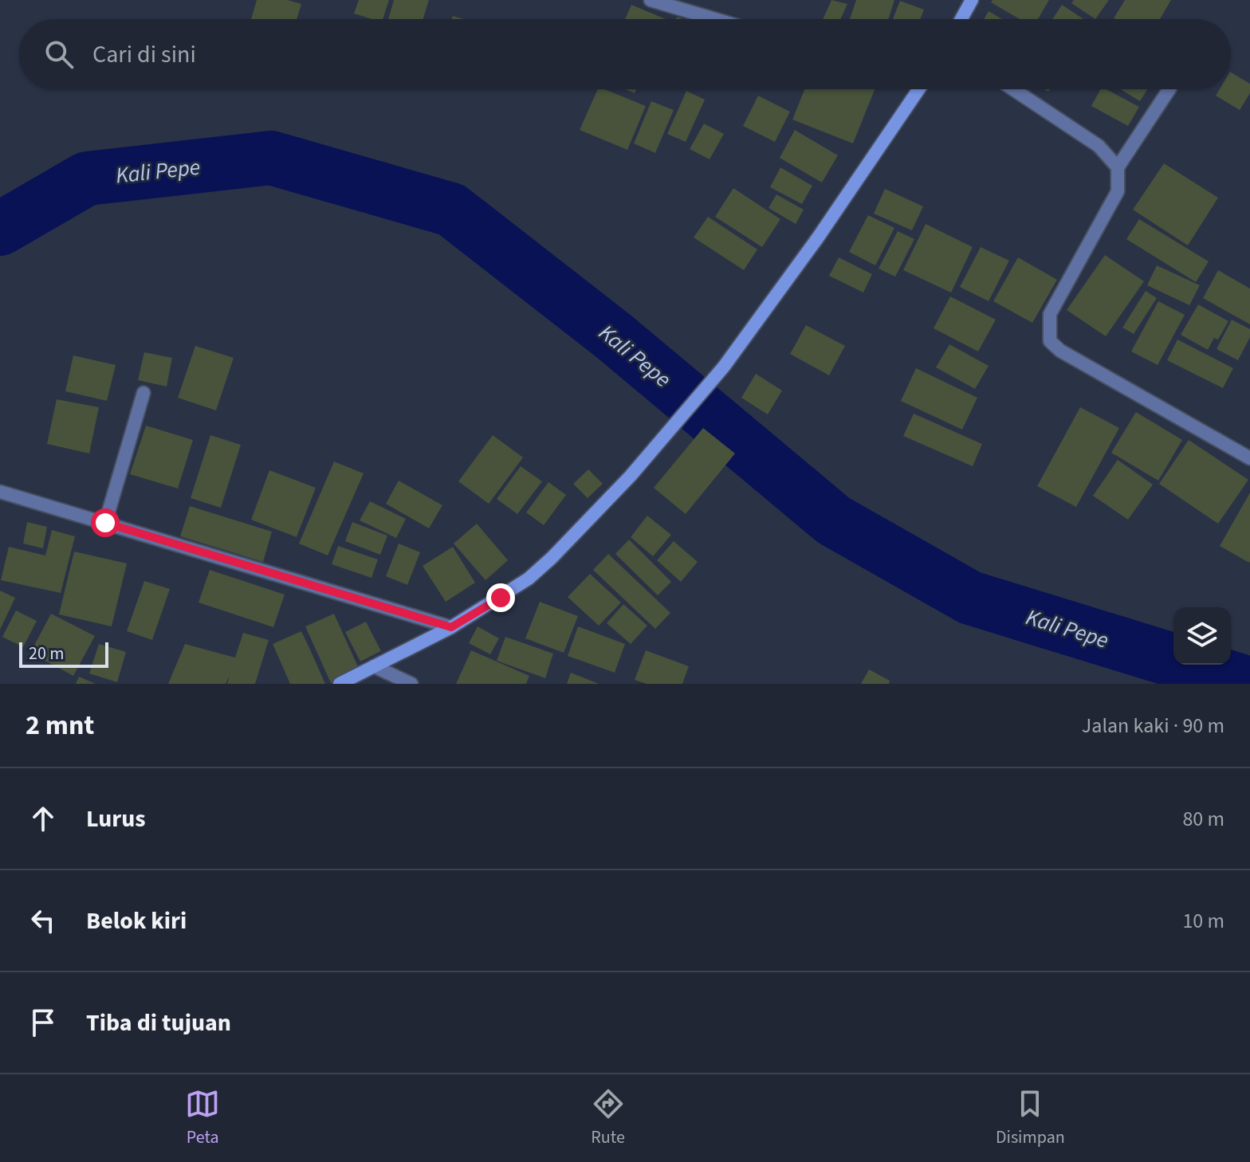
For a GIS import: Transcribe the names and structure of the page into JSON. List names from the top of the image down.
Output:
{
  "water": ["Kali Pepe"],
  "scale_bar": "20 m",
  "page": {
    "search": "Cari di sini",
    "scale": "20 m",
    "heading": ["2 mnt", "Jalan kaki · 90 m"],
    "list": [
      ["Lurus", "80 m"],
      ["Belok kiri", "10 m"],
      "Tiba di tujuan"
    ],
    "nav": ["Peta", "Rute", "Disimpan"]
  }
}
